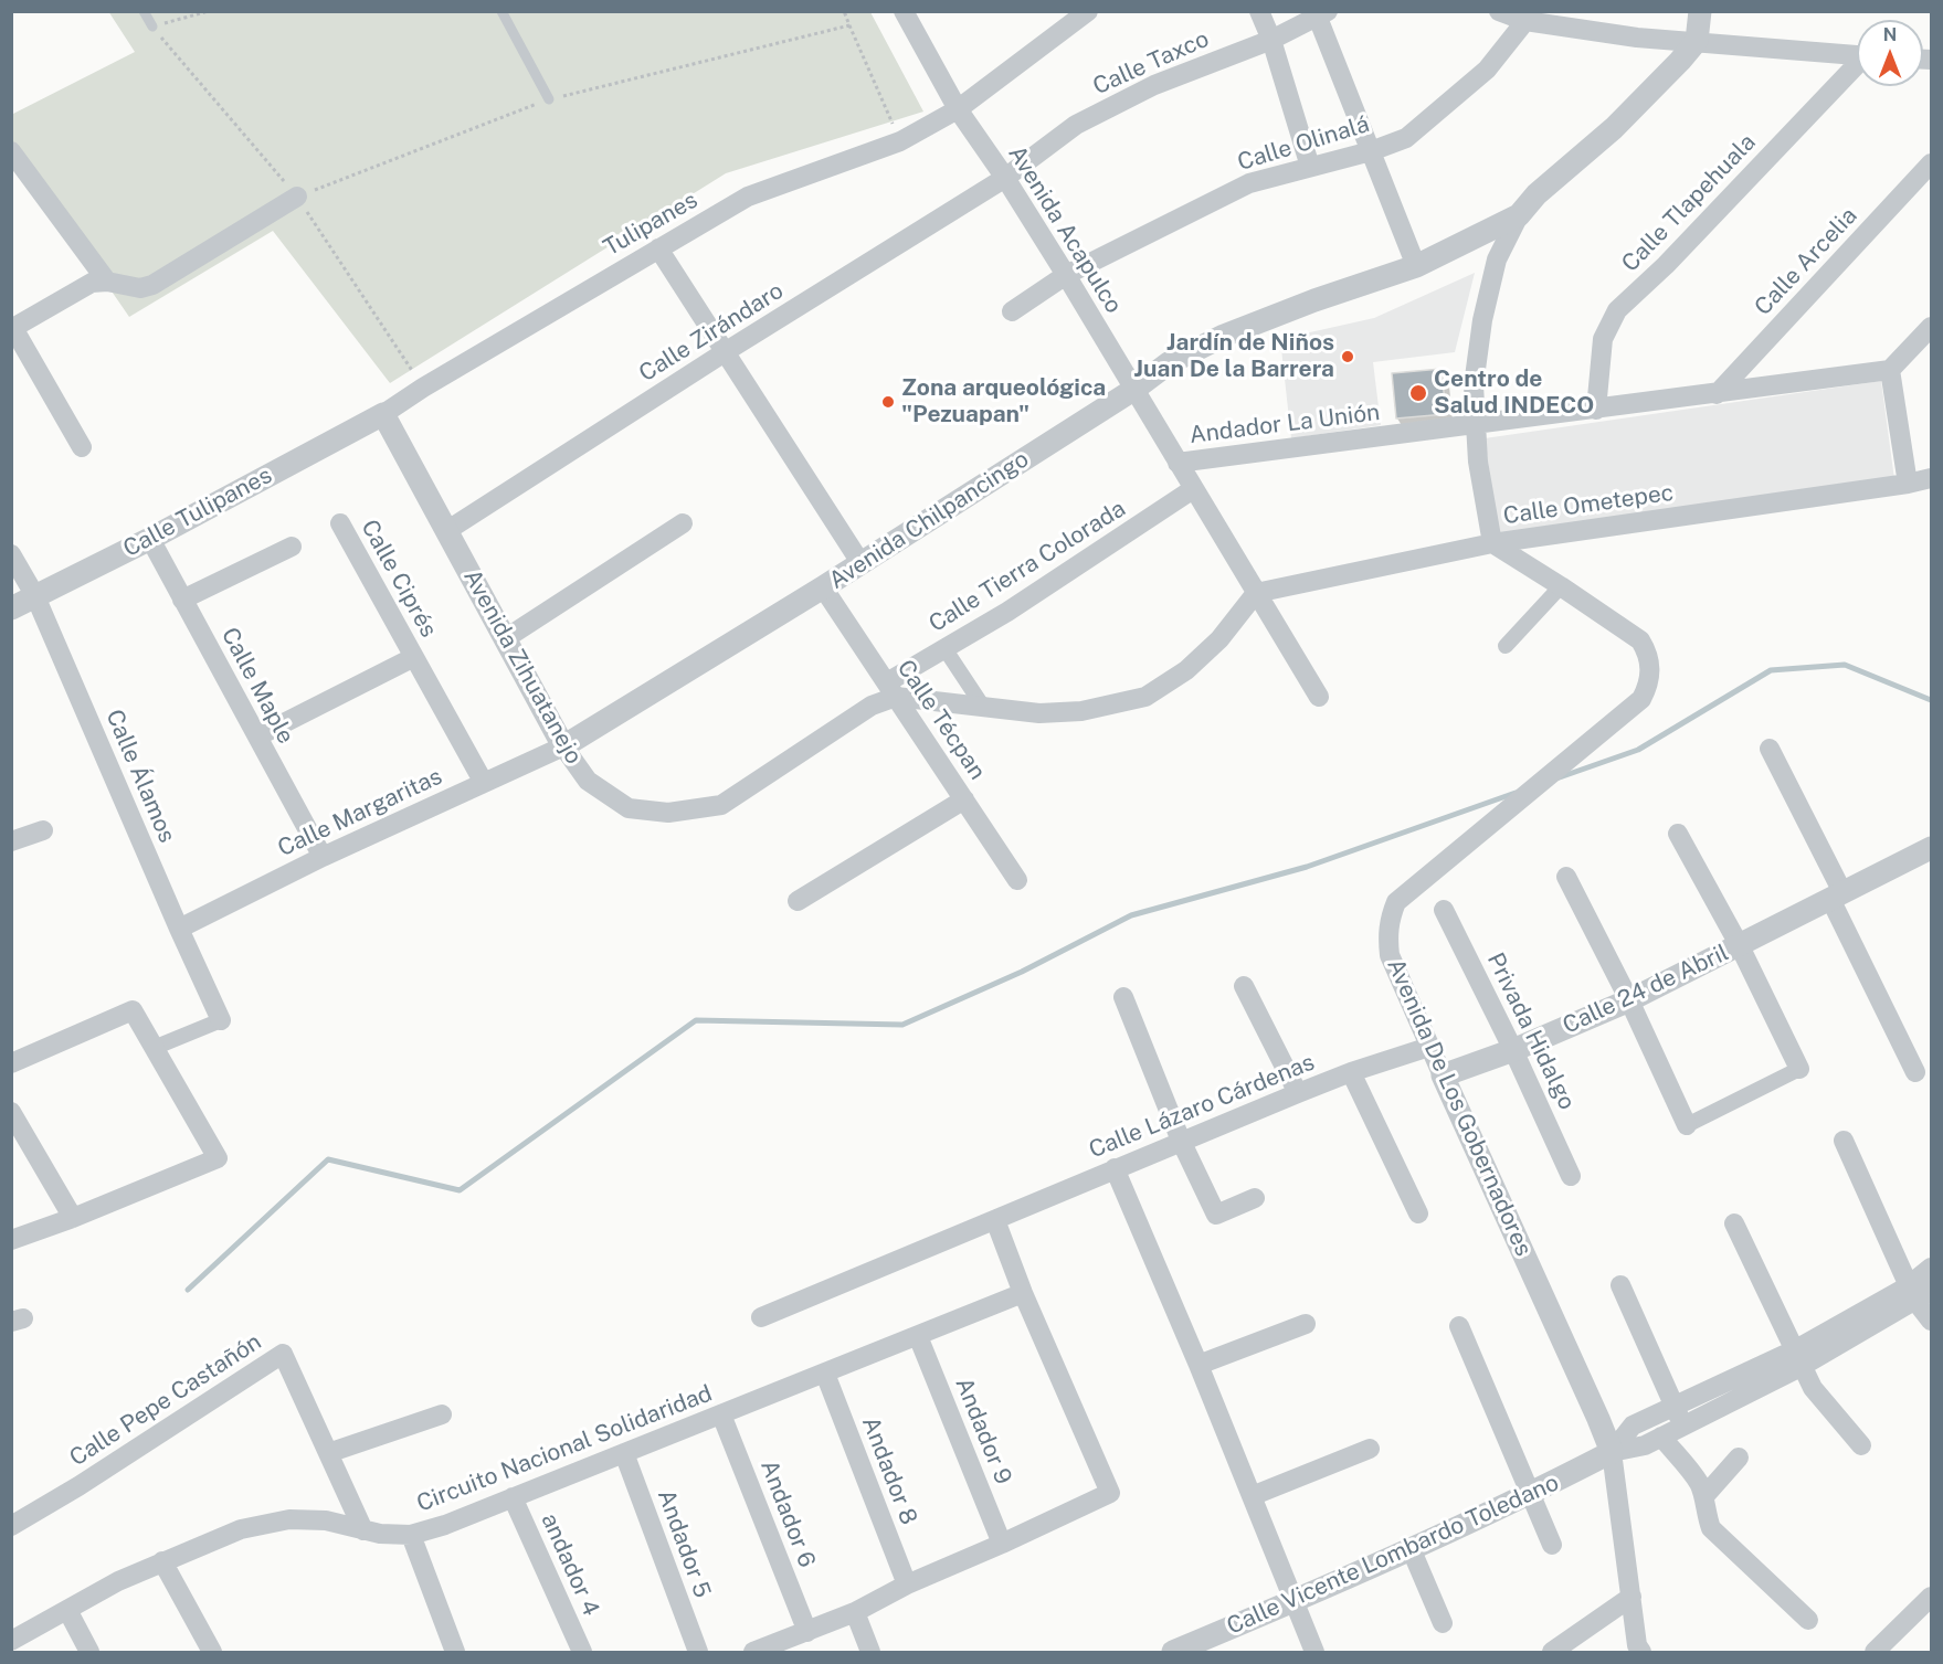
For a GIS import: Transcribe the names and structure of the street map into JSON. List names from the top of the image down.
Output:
{
  "streets": {
    "street": [
      "Calle Taxco",
      "Calle Olinalá",
      "Calle Tlapehuala",
      "Tulipanes",
      "Avenida Acapulco",
      "Calle Arcelia",
      "Calle Zirándaro",
      "Andador La Unión",
      "Calle Ometepec",
      "Calle Tulipanes",
      "Avenida Chilpancingo",
      "Calle Tierra Colorada",
      "Calle Ciprés",
      "Avenida Zihuatanejo",
      "Calle Maple",
      "Calle Técpan",
      "Calle Álamos",
      "Calle Margaritas",
      "Calle 24 de Abril",
      "Privada Hidalgo",
      "Calle Lázaro Cárdenas",
      "Avenida De Los Gobernadores",
      "Calle Pepe Castañón",
      "Andador 9",
      "Circuito Nacional Solidaridad",
      "Andador 8",
      "Andador 6",
      "Andador 5",
      "Calle Vicente Lombardo Toledano",
      "andador 4"
    ]
  },
  "crossings": [
    ["Calle Taxco", "Avenida Acapulco"],
    ["Calle Taxco", "Calle Zirándaro"],
    ["Calle Olinalá", "Avenida Acapulco"],
    ["Calle Tlapehuala", "Andador La Unión"],
    ["Tulipanes", "Avenida Acapulco"],
    ["Tulipanes", "Calle Tulipanes"],
    ["Tulipanes", "Avenida Zihuatanejo"],
    ["Avenida Acapulco", "Calle Zirándaro"],
    ["Avenida Acapulco", "Andador La Unión"],
    ["Avenida Acapulco", "Calle Ometepec"],
    ["Avenida Acapulco", "Avenida Chilpancingo"],
    ["Avenida Acapulco", "Calle Tierra Colorada"],
    ["Avenida Acapulco", "Avenida Zihuatanejo"],
    ["Calle Arcelia", "Andador La Unión"],
    ["Calle Zirándaro", "Avenida Zihuatanejo"],
    ["Calle Ometepec", "Avenida Zihuatanejo"],
    ["Calle Ometepec", "Avenida De Los Gobernadores"],
    ["Calle Tulipanes", "Avenida Zihuatanejo"],
    ["Calle Tulipanes", "Calle Maple"],
    ["Calle Tulipanes", "Calle Álamos"],
    ["Avenida Chilpancingo", "Avenida Zihuatanejo"],
    ["Avenida Chilpancingo", "Calle Técpan"],
    ["Avenida Chilpancingo", "Calle Margaritas"],
    ["Calle Tierra Colorada", "Avenida Zihuatanejo"],
    ["Calle Tierra Colorada", "Calle Técpan"],
    ["Calle Ciprés", "Calle Margaritas"],
    ["Avenida Zihuatanejo", "Calle Técpan"],
    ["Avenida Zihuatanejo", "Calle Margaritas"],
    ["Calle Maple", "Calle Margaritas"],
    ["Calle Álamos", "Calle Margaritas"],
    ["Calle 24 de Abril", "Privada Hidalgo"],
    ["Calle 24 de Abril", "Avenida De Los Gobernadores"],
    ["Calle Lázaro Cárdenas", "Avenida De Los Gobernadores"],
    ["Avenida De Los Gobernadores", "Calle Vicente Lombardo Toledano"],
    ["Calle Pepe Castañón", "Circuito Nacional Solidaridad"],
    ["Andador 9", "Circuito Nacional Solidaridad"],
    ["Circuito Nacional Solidaridad", "Andador 8"],
    ["Circuito Nacional Solidaridad", "Andador 6"],
    ["Circuito Nacional Solidaridad", "Andador 5"],
    ["Circuito Nacional Solidaridad", "andador 4"]
  ],
  "places": ["Jardín de Niños Juan De la Barrera", "Centro de Salud INDECO", "Zona arqueológica \"Pezuapan\""],
  "north": "top"
}
